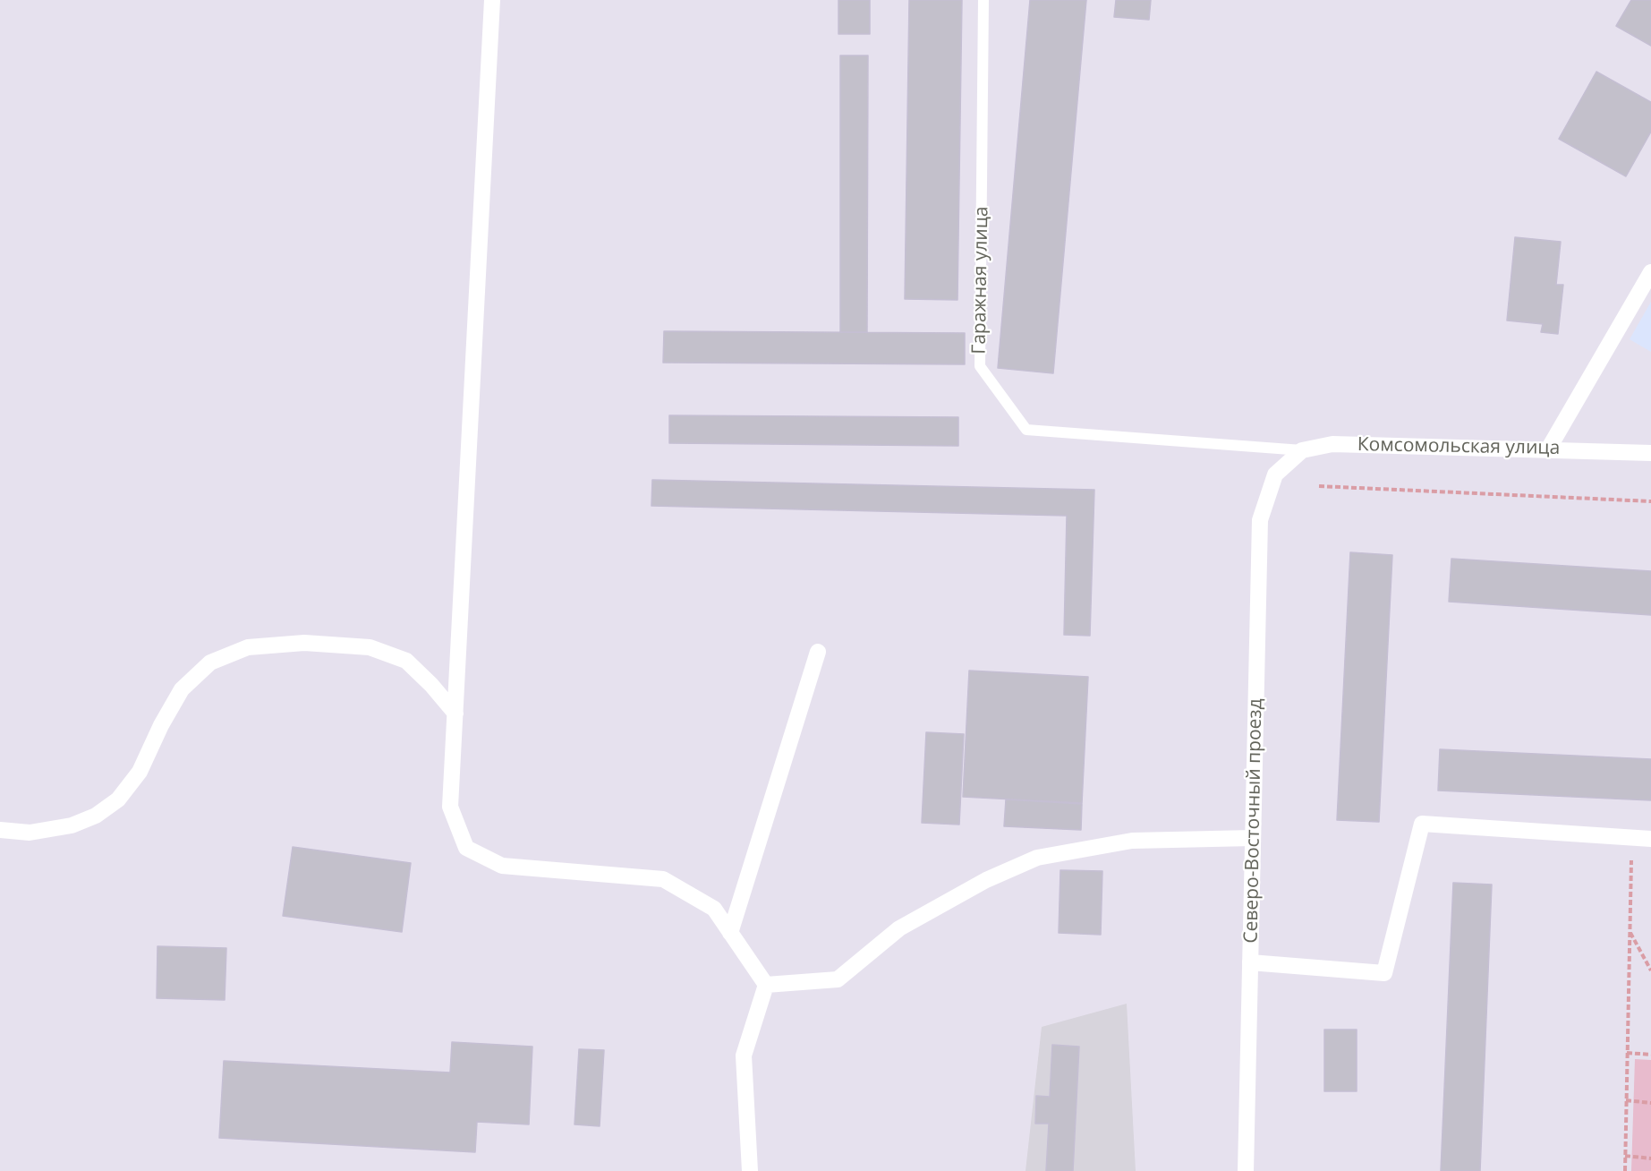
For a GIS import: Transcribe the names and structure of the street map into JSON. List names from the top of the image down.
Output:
{
  "streets": {
    "street": ["Комсомольская улица", "Северо-Восточный проезд"],
    "lane": ["Гаражная улица"]
  },
  "crossings": [
    ["Гаражная улица", "Комсомольская улица"],
    ["Гаражная улица", "Северо-Восточный проезд"],
    ["Комсомольская улица", "Северо-Восточный проезд"]
  ]
}
